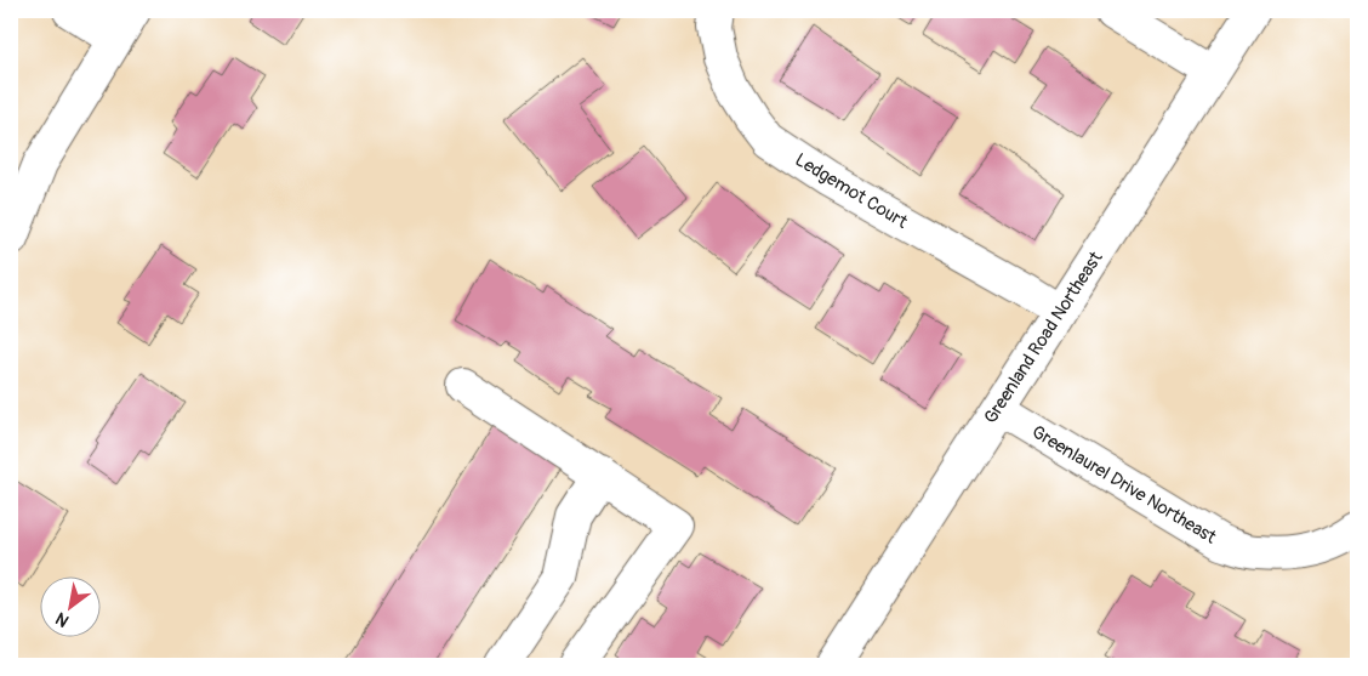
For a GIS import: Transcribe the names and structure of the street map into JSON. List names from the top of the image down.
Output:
{
  "streets": {
    "street": ["Ledgemot Court", "Greenland Road Northeast", "Greenlaurel Drive Northeast"]
  },
  "crossings": [
    ["Ledgemot Court", "Greenland Road Northeast"],
    ["Greenland Road Northeast", "Greenlaurel Drive Northeast"]
  ],
  "north": "bottom left"
}
